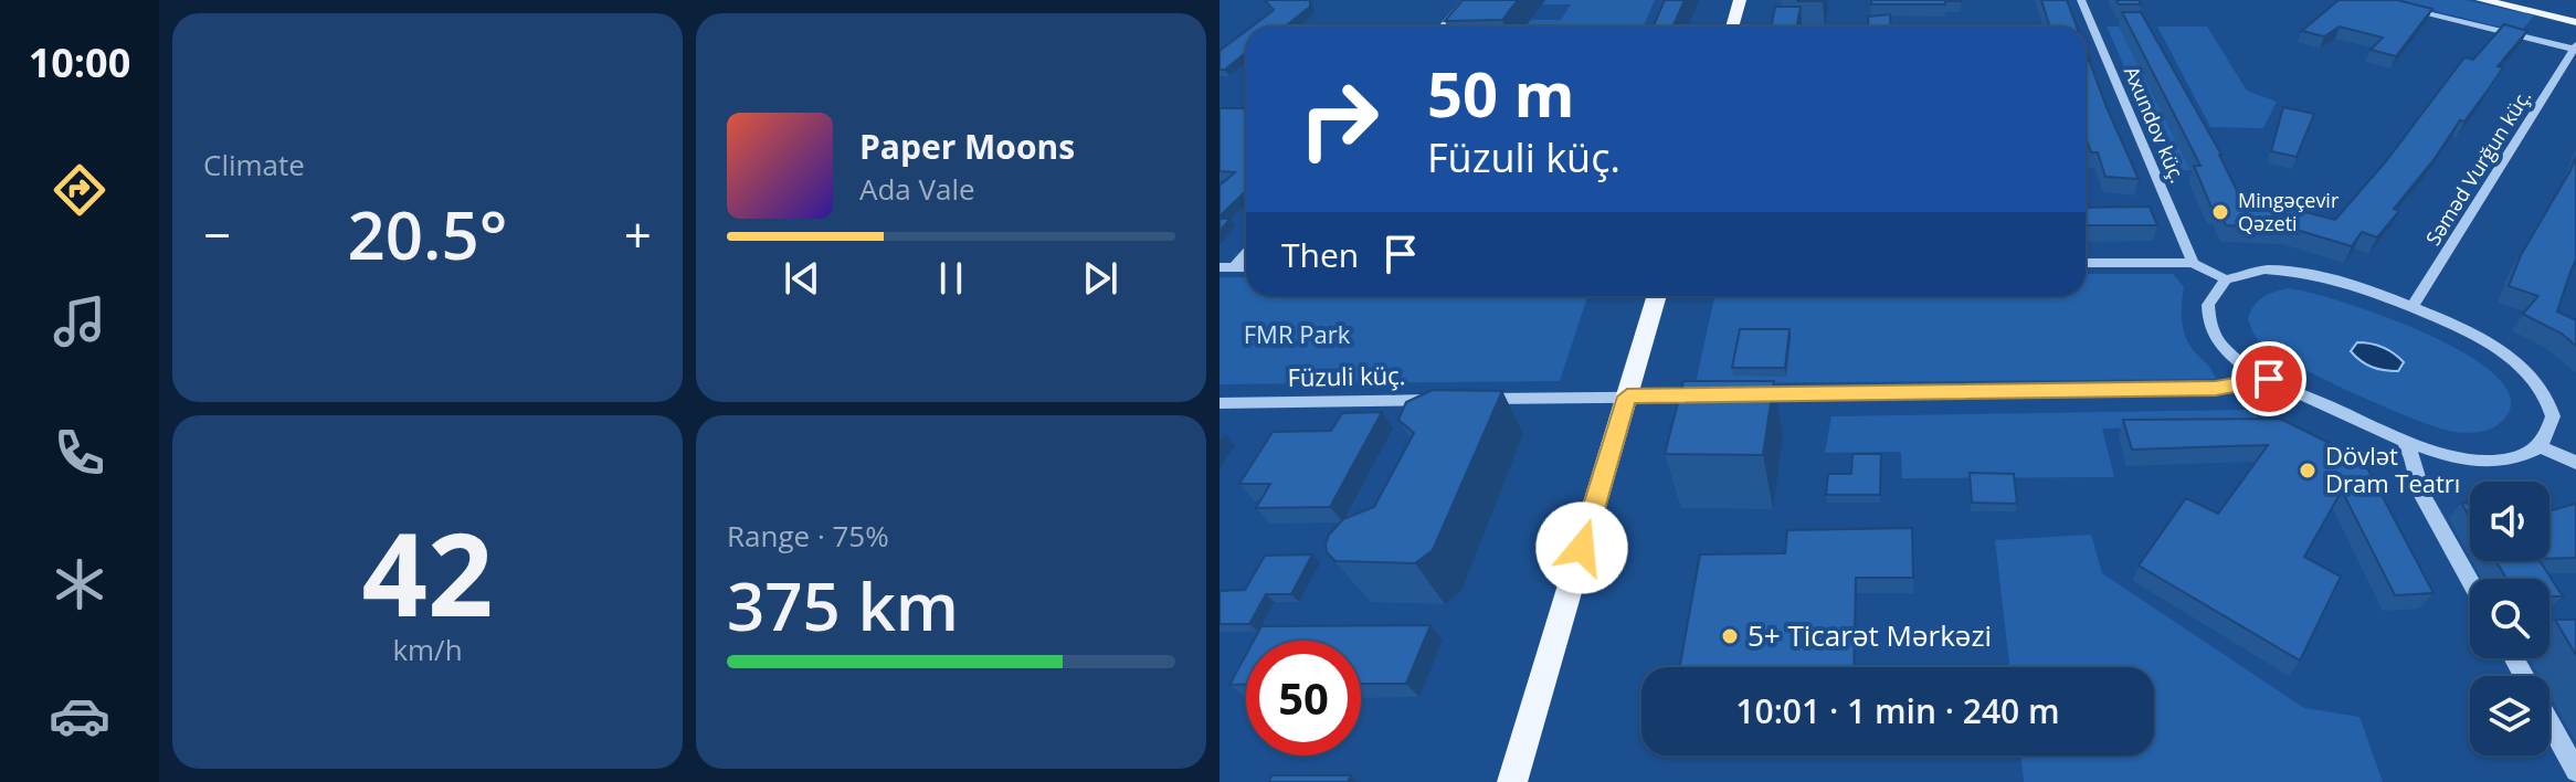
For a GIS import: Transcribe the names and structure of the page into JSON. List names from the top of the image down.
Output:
{
  "streets": {
    "street": ["Axundov küç.", "Səməd Vurğun küç.", "Füzuli küç."]
  },
  "parks": ["FMR Park"],
  "places": ["Mingəçevir Qəzeti", "Dövlət Dram Teatrı", "5+ Ticarət Mərkəzi"],
  "page": {
    "tabs": "10:00",
    "tile": [
      "Climate",
      ["42", "km/h"],
      ["Range · 75%", "375 km"]
    ],
    "turn": ["50 m", "Füzuli küç."],
    "song": ["Paper Moons", "Ada Vale"],
    "heat": ["−", "20.5°", "+"],
    "then": "Then",
    "limit": "50",
    "trip": "10:01 · 1 min · 240 m"
  }
}
